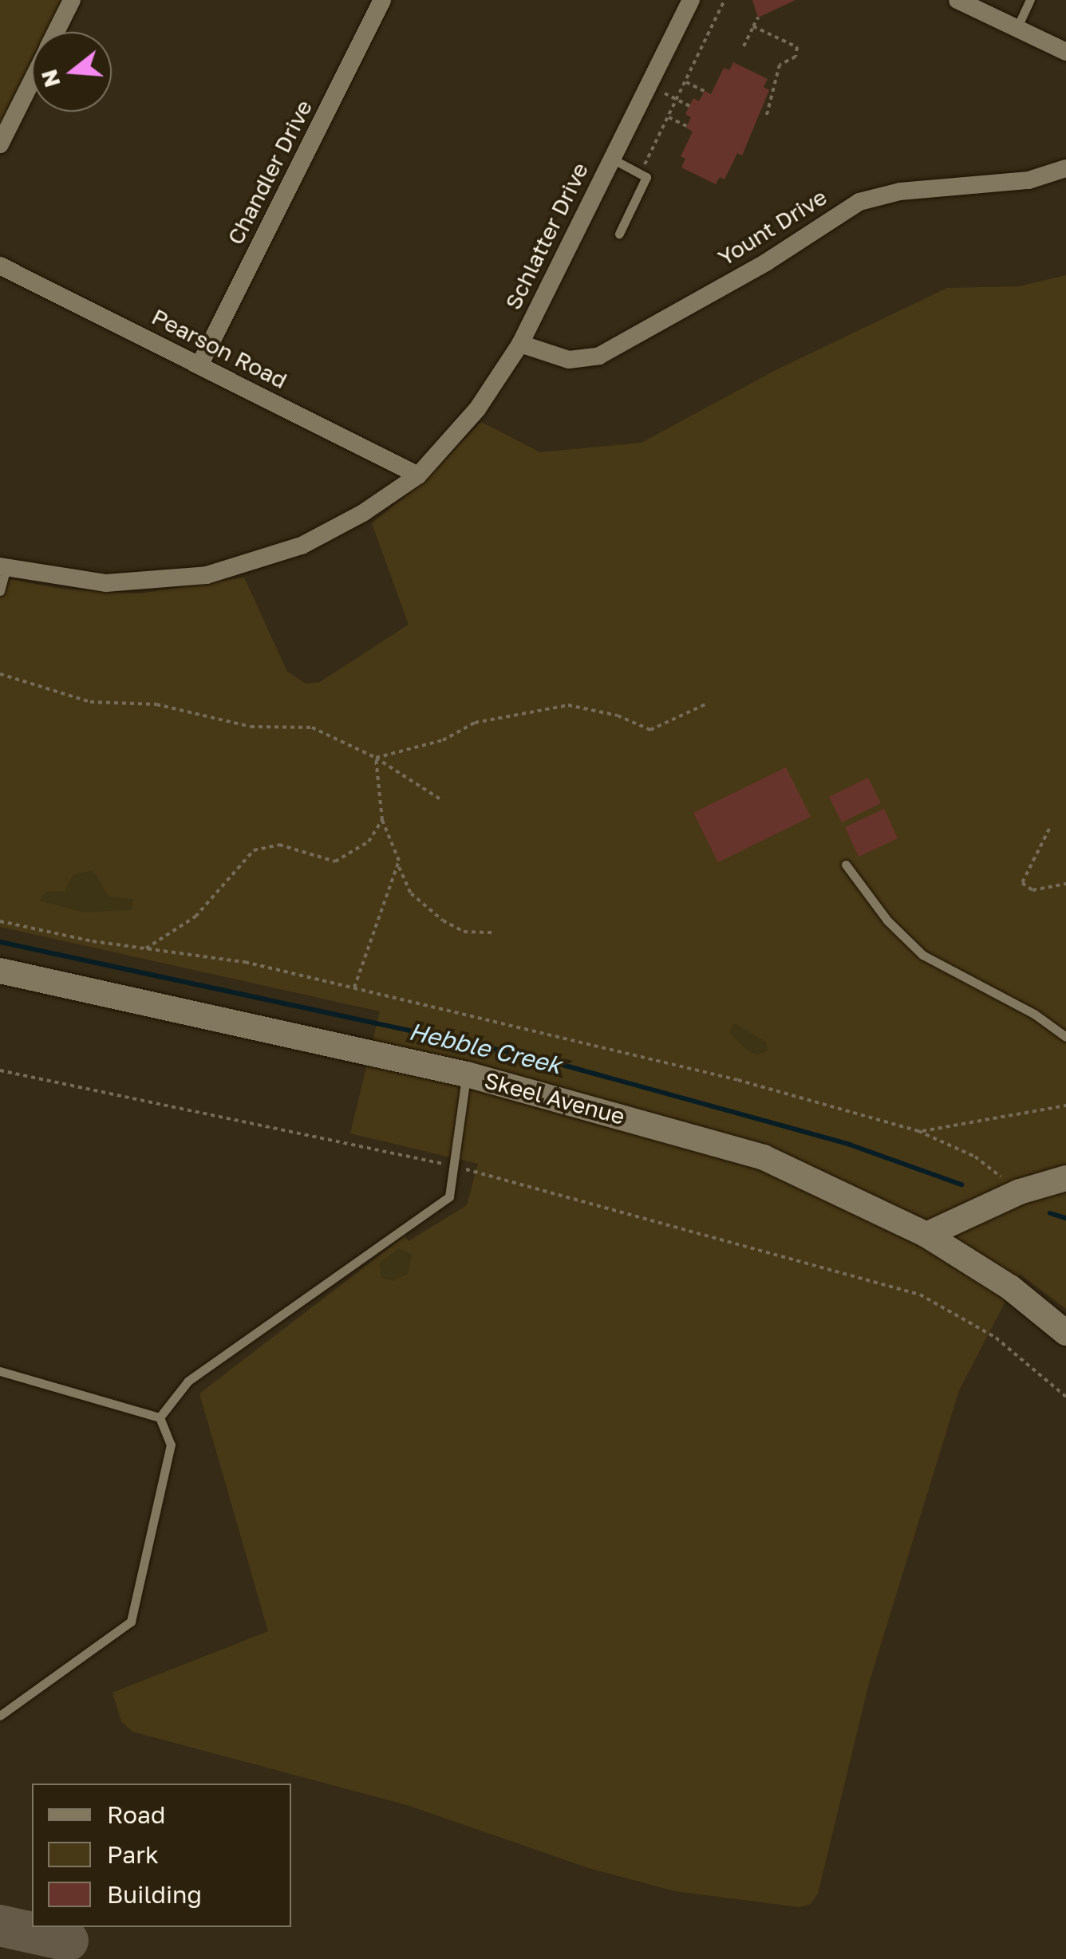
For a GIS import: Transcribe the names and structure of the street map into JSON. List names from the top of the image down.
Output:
{
  "streets": {
    "street": [
      "Chandler Drive",
      "Yount Drive",
      "Schlatter Drive",
      "Pearson Road",
      "Skeel Avenue"
    ]
  },
  "crossings": [
    ["Chandler Drive", "Pearson Road"],
    ["Yount Drive", "Schlatter Drive"],
    ["Schlatter Drive", "Pearson Road"]
  ],
  "water": ["Hebble Creek"],
  "legend": ["Road", "Park", "Building"],
  "north": "left"
}
